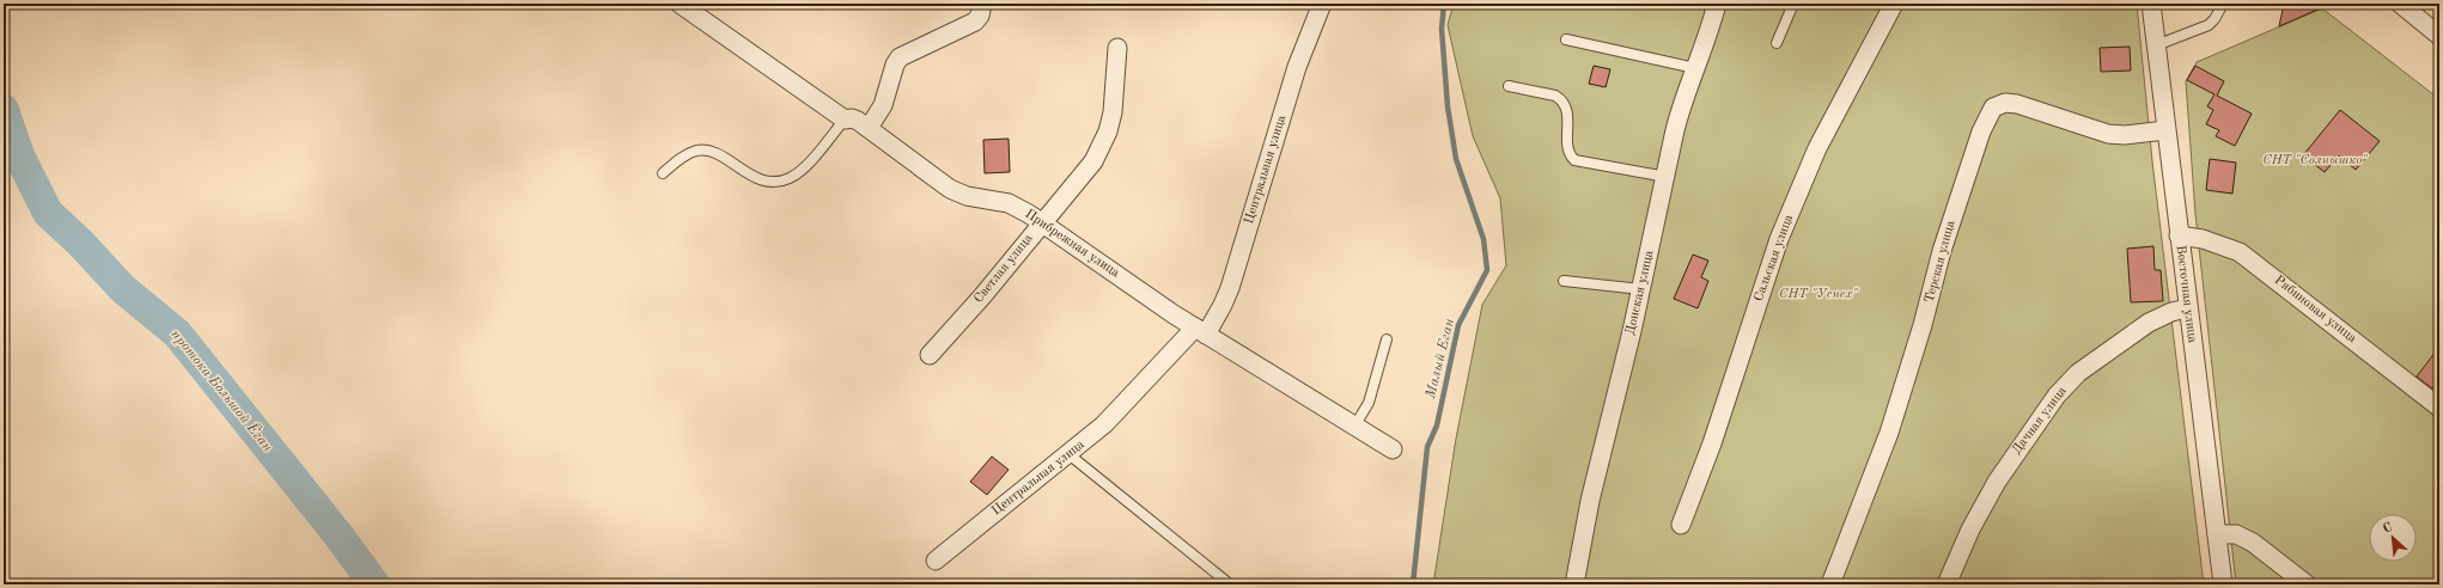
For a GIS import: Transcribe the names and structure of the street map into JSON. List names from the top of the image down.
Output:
{
  "streets": {
    "street": [
      "Центральная улица",
      "Прибрежная улица",
      "Сальская улица",
      "Терская улица",
      "Светлая улица",
      "Донская улица",
      "Восточная улица",
      "Рябиновая улица",
      "Дачная улица"
    ]
  },
  "crossings": [
    ["Центральная улица", "Прибрежная улица"],
    ["Прибрежная улица", "Светлая улица"],
    ["Терская улица", "Восточная улица"],
    ["Восточная улица", "Рябиновая улица"],
    ["Восточная улица", "Дачная улица"]
  ],
  "water": ["Малый Еган", "протока Большой Ёган"],
  "parks": ["СНТ \"Солнышко\"", "СНТ \"Успех\""],
  "north": "top left"
}
